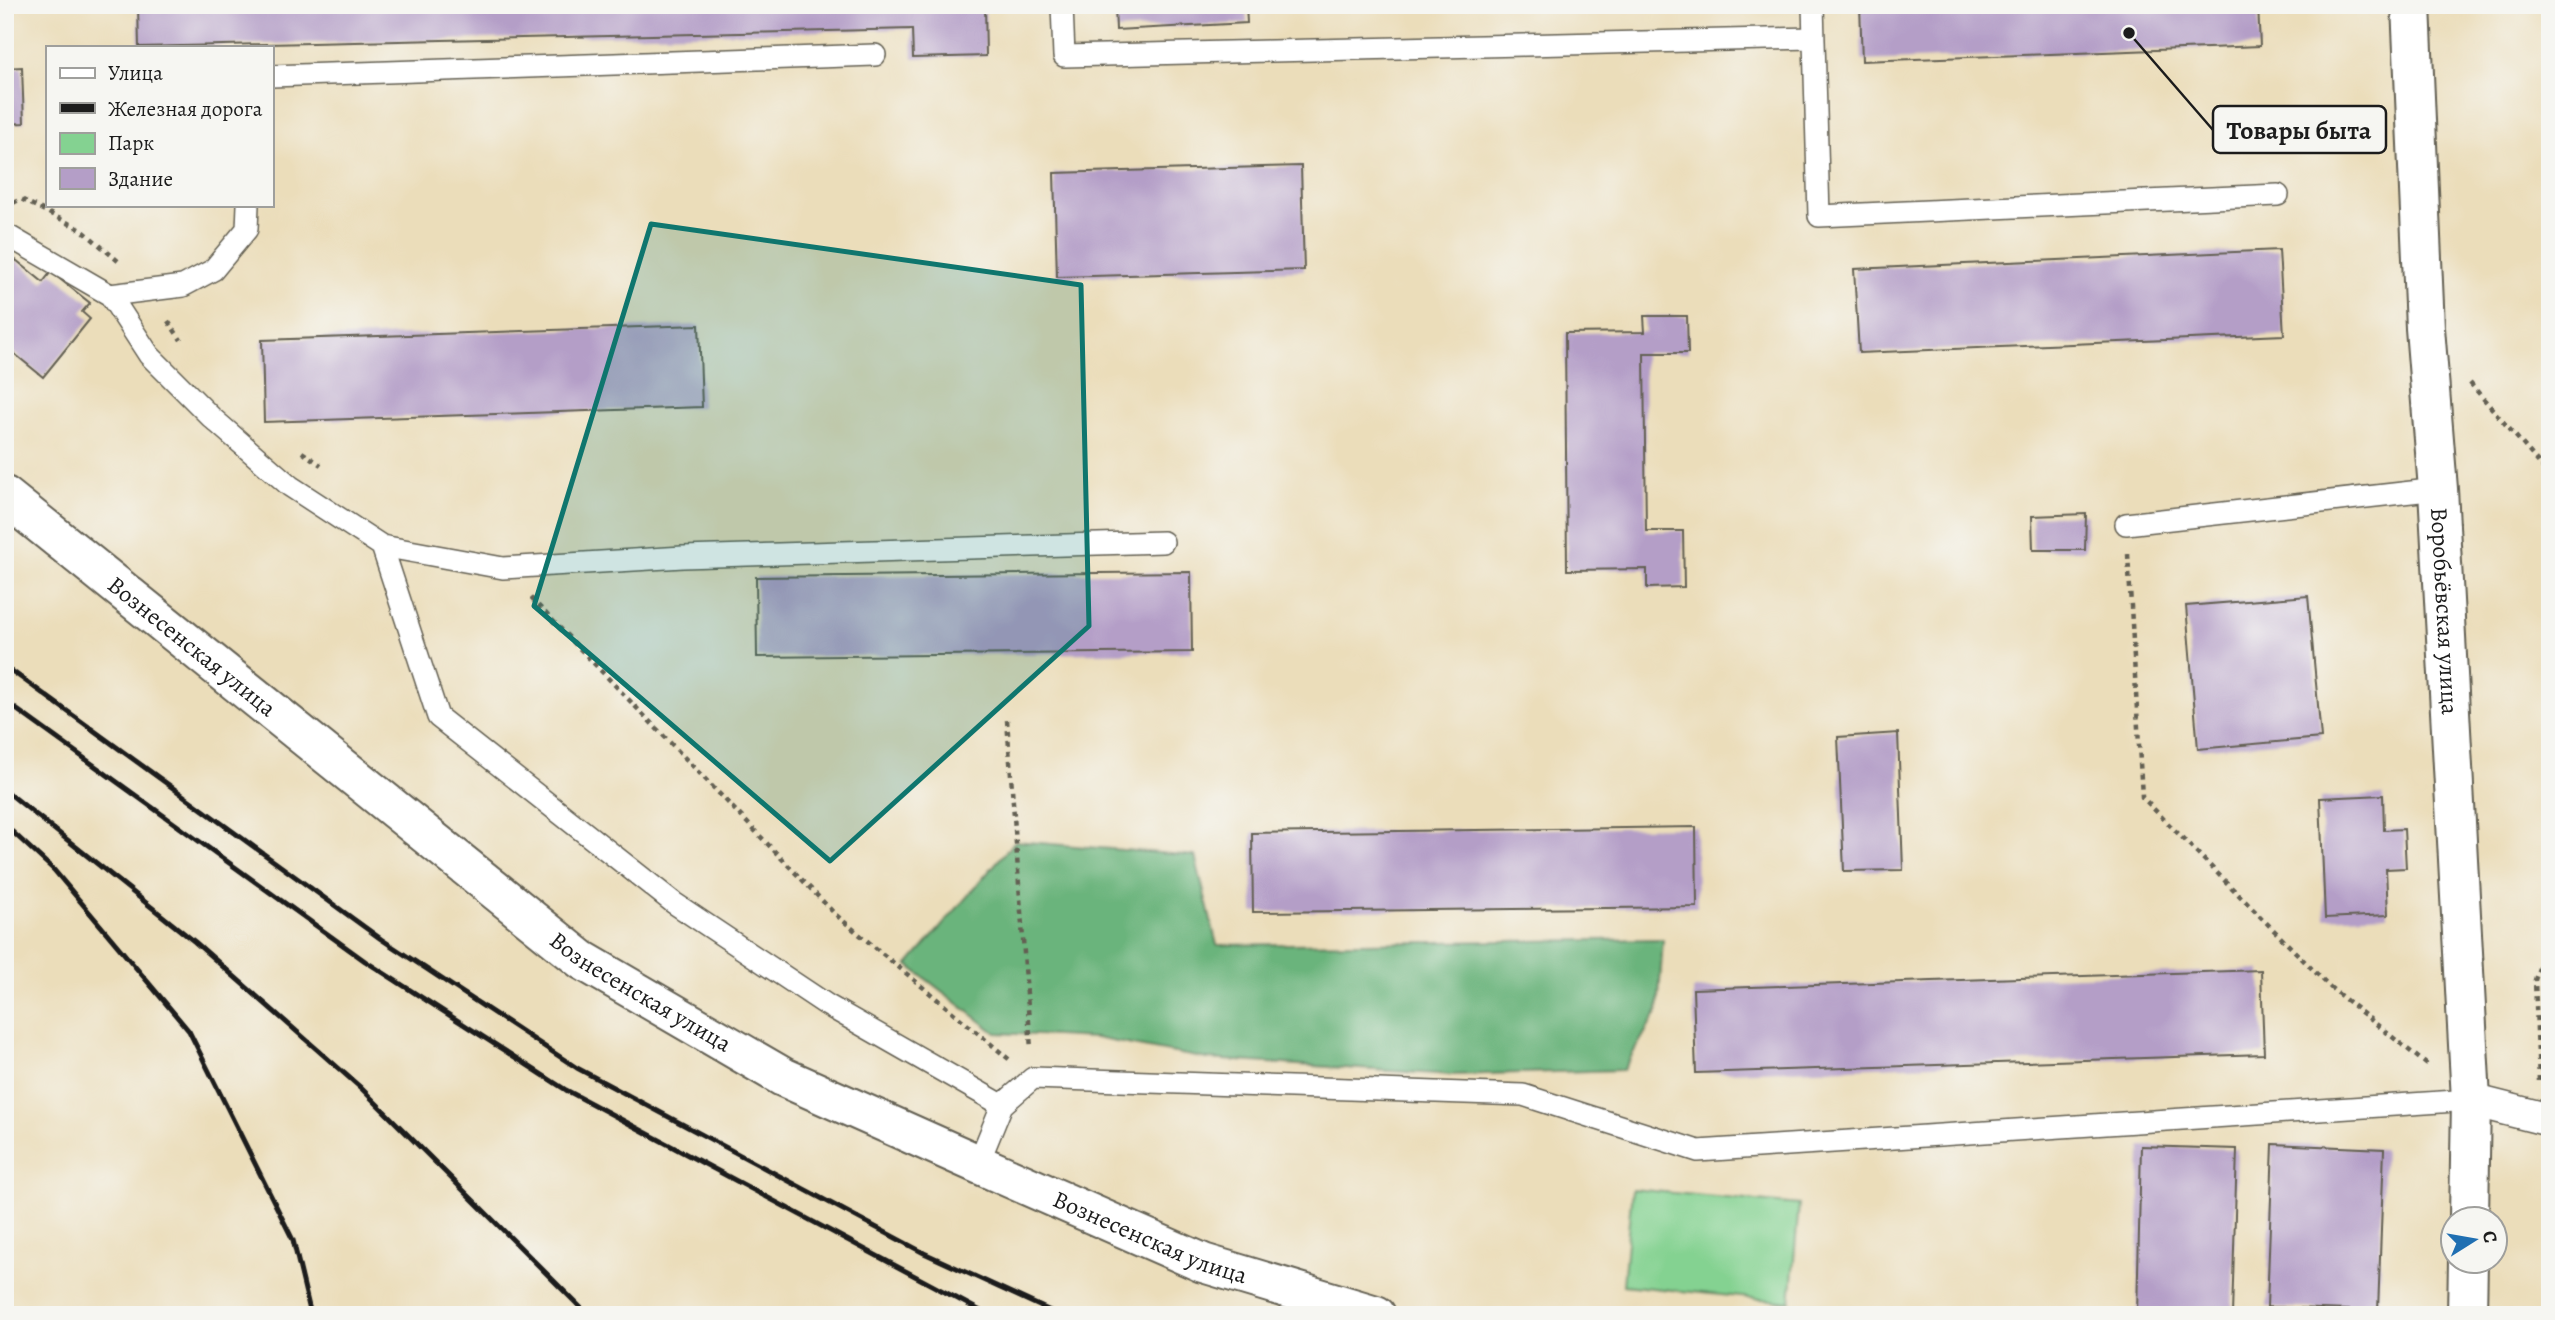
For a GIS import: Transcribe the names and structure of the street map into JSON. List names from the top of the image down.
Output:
{
  "streets": {
    "main road": ["Воробьёвская улица", "Вознесенская улица"]
  },
  "places": ["Товары быта"],
  "legend": [
    "Улица",
    "Железная дорога",
    "Парк",
    "Здание"
  ],
  "north": "right"
}
